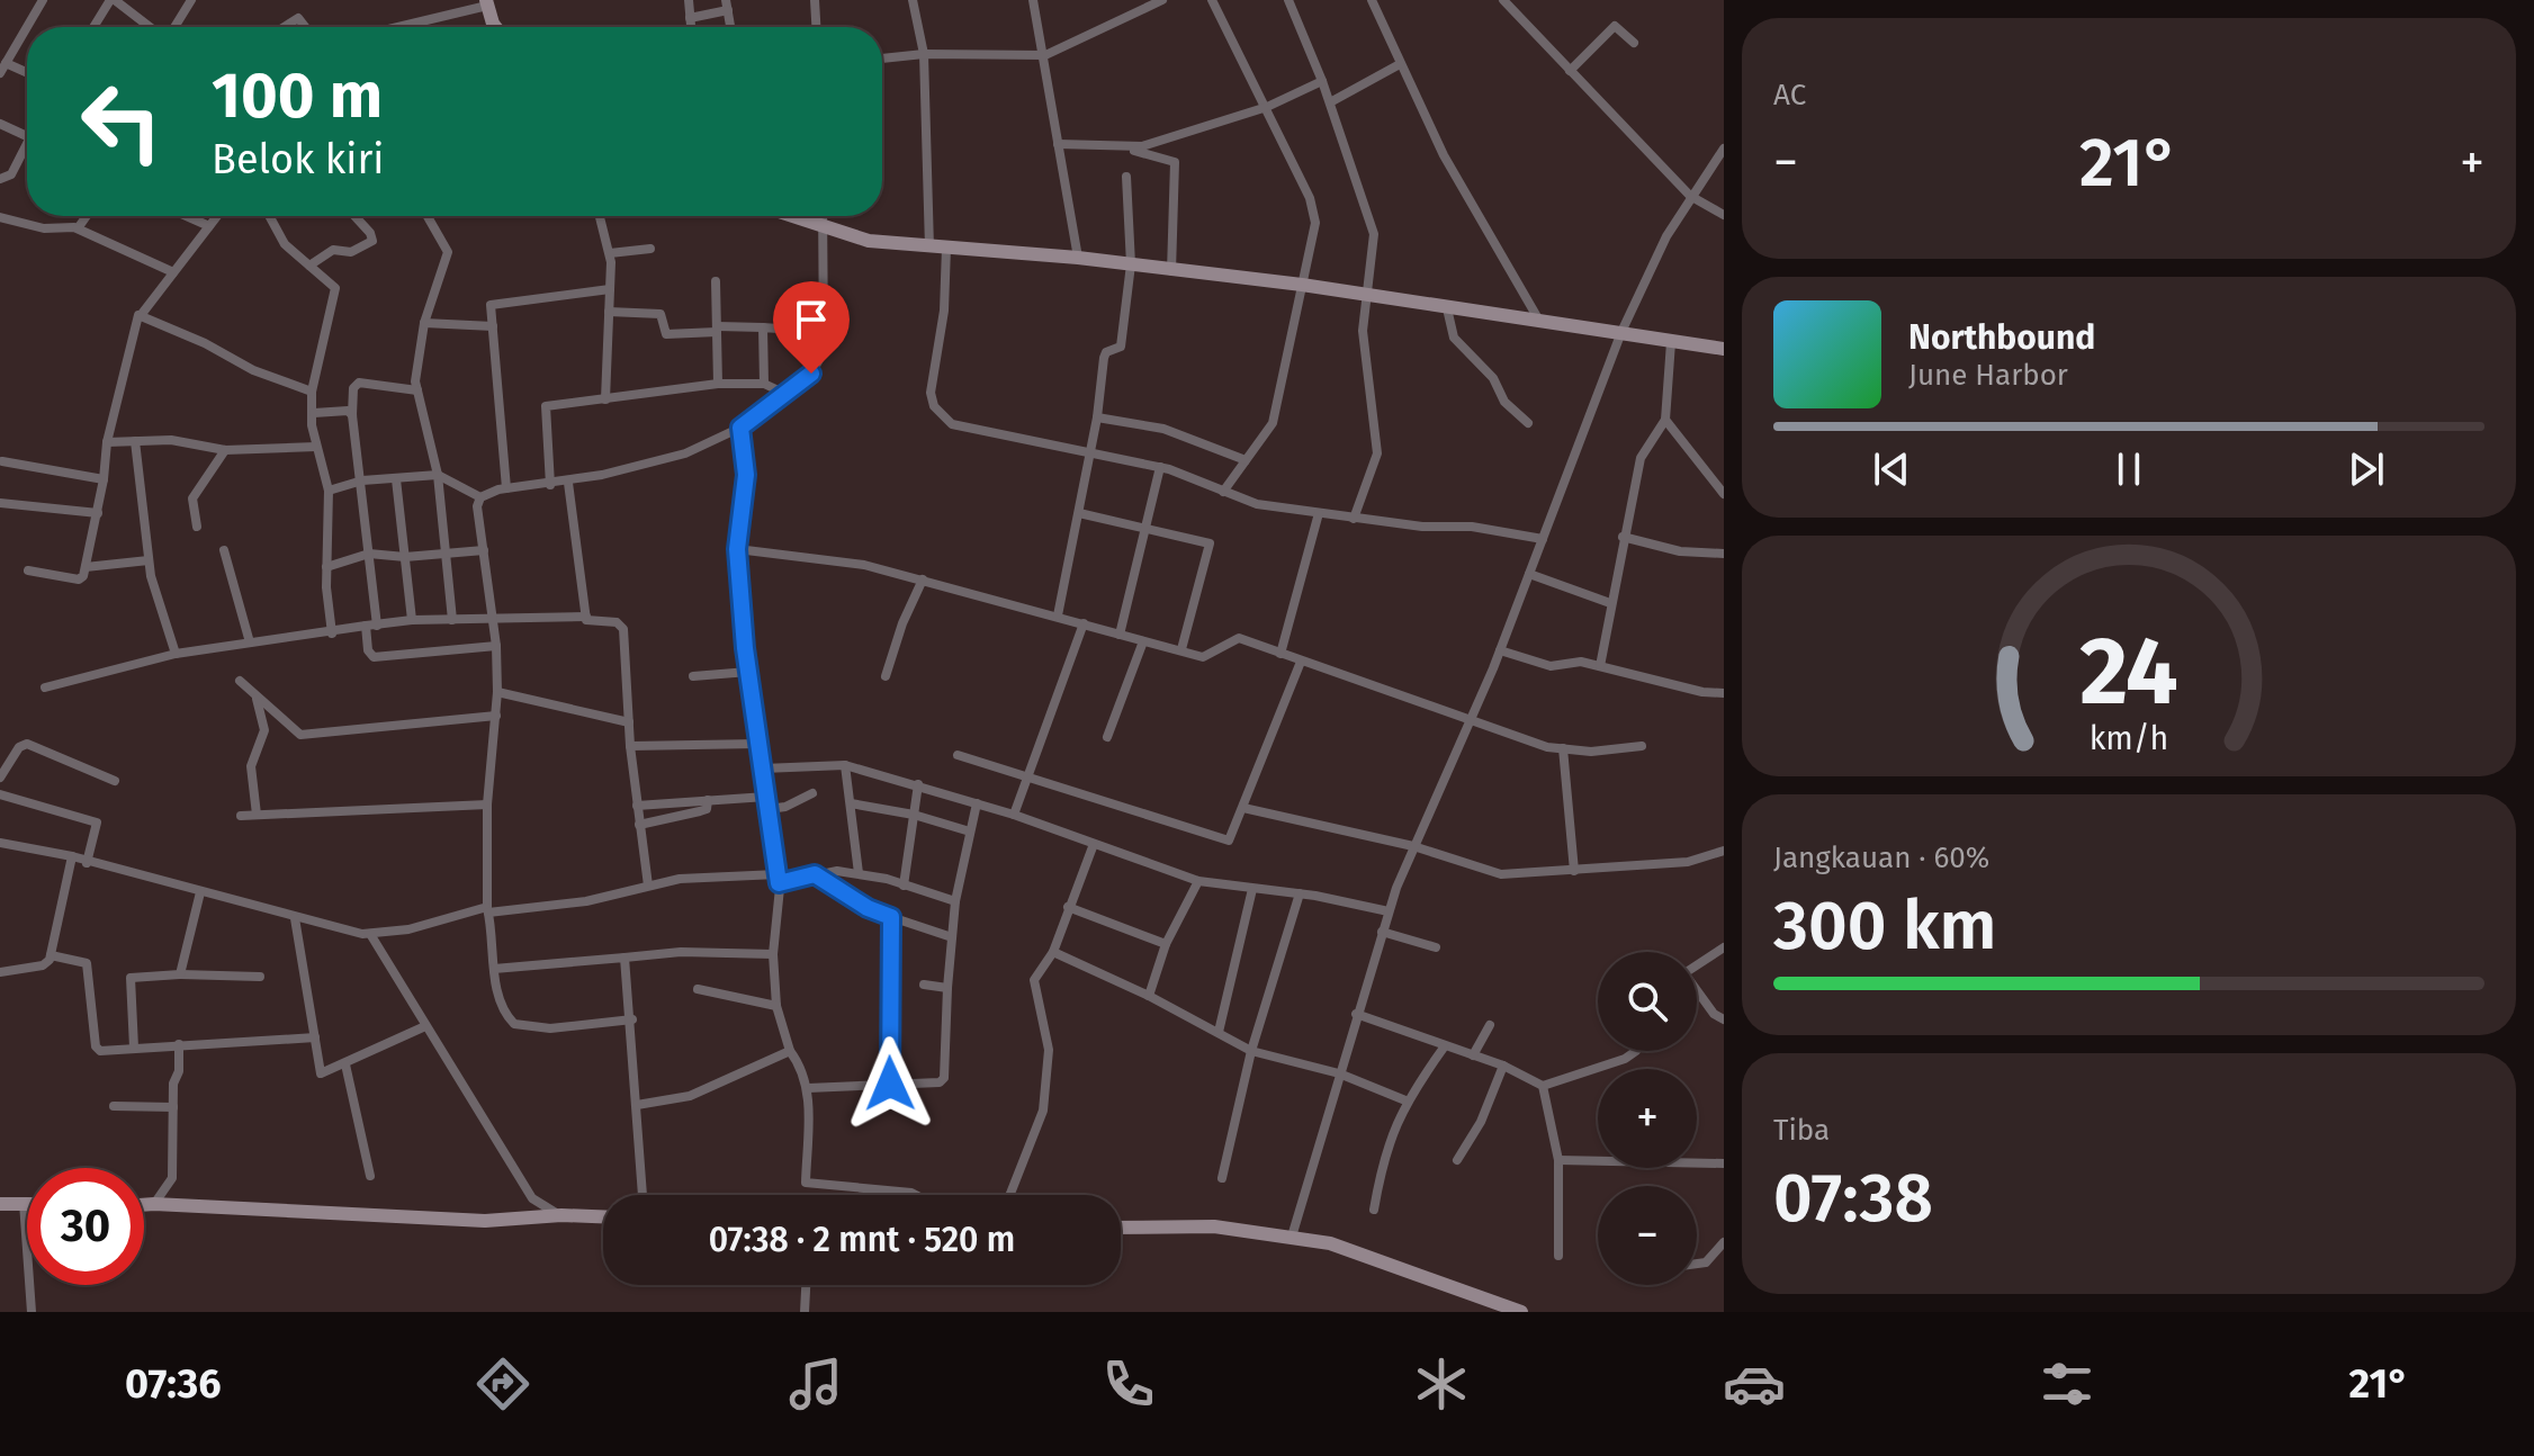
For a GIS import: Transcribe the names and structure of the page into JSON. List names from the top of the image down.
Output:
{
  "page": {
    "tile": [
      "AC",
      ["Jangkauan · 60%", "300 km"],
      ["Tiba", "07:38"]
    ],
    "turn": ["100 m", "Belok kiri"],
    "heat": ["−", "21°", "+"],
    "song": ["Northbound", "June Harbor"],
    "map_buttons": ["+", "−"],
    "limit": "30",
    "trip": "07:38 · 2 mnt · 520 m",
    "tabs": ["07:36", "21°"],
    "gauge": ["24", "km/h"]
  }
}
